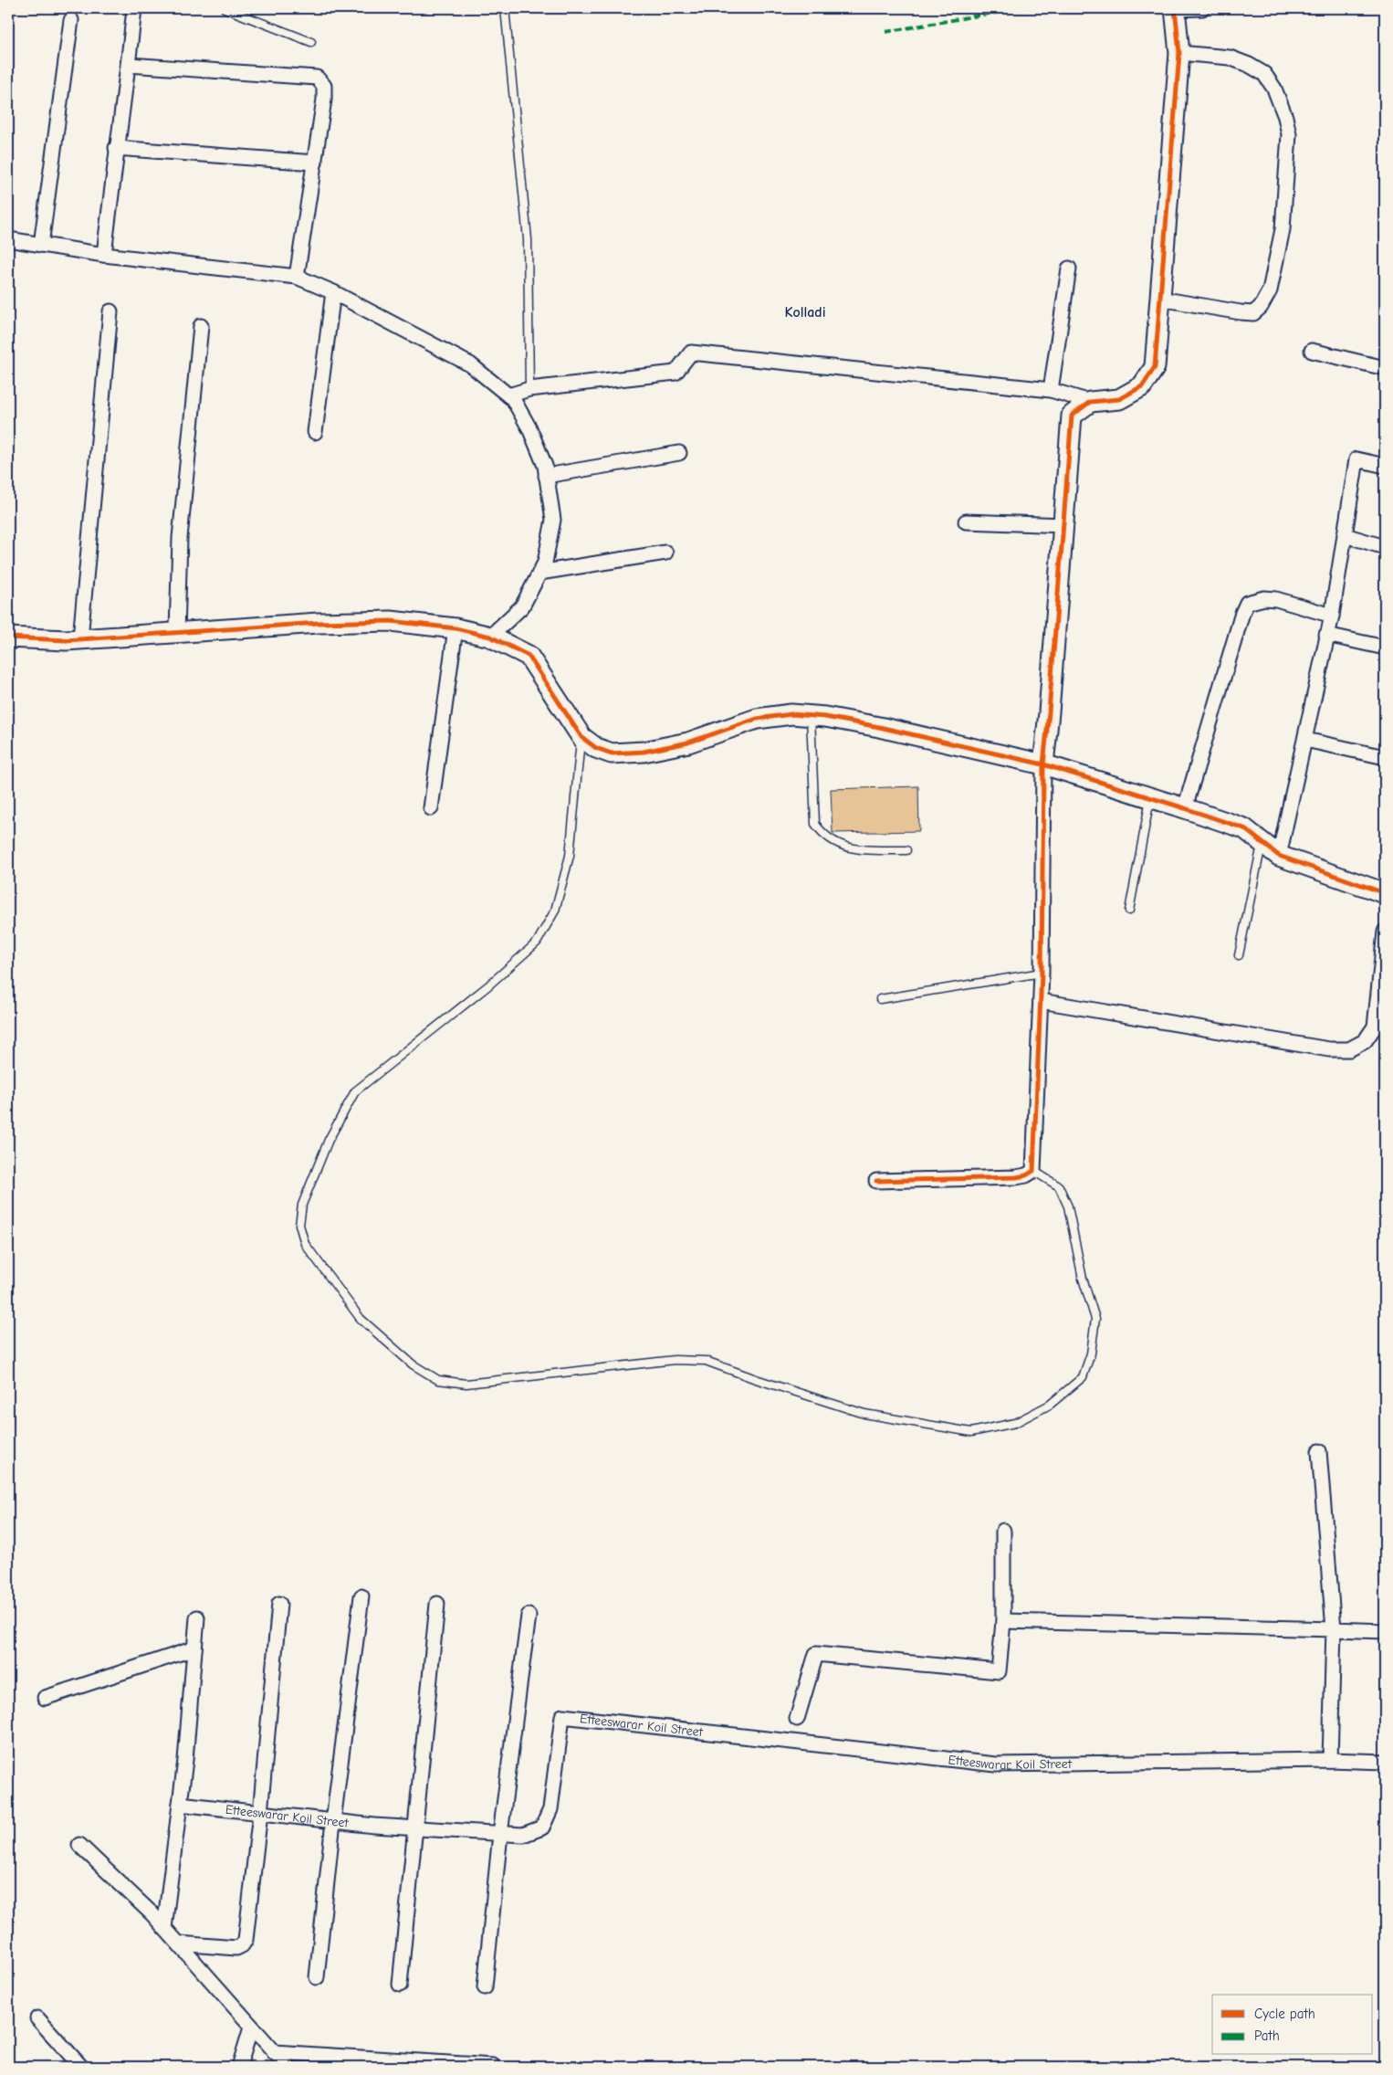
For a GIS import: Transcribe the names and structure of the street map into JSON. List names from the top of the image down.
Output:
{
  "streets": {
    "street": ["Etteeswarar Koil Street"]
  },
  "districts": ["Kolladi"],
  "legend": ["Cycle path", "Path"]
}
